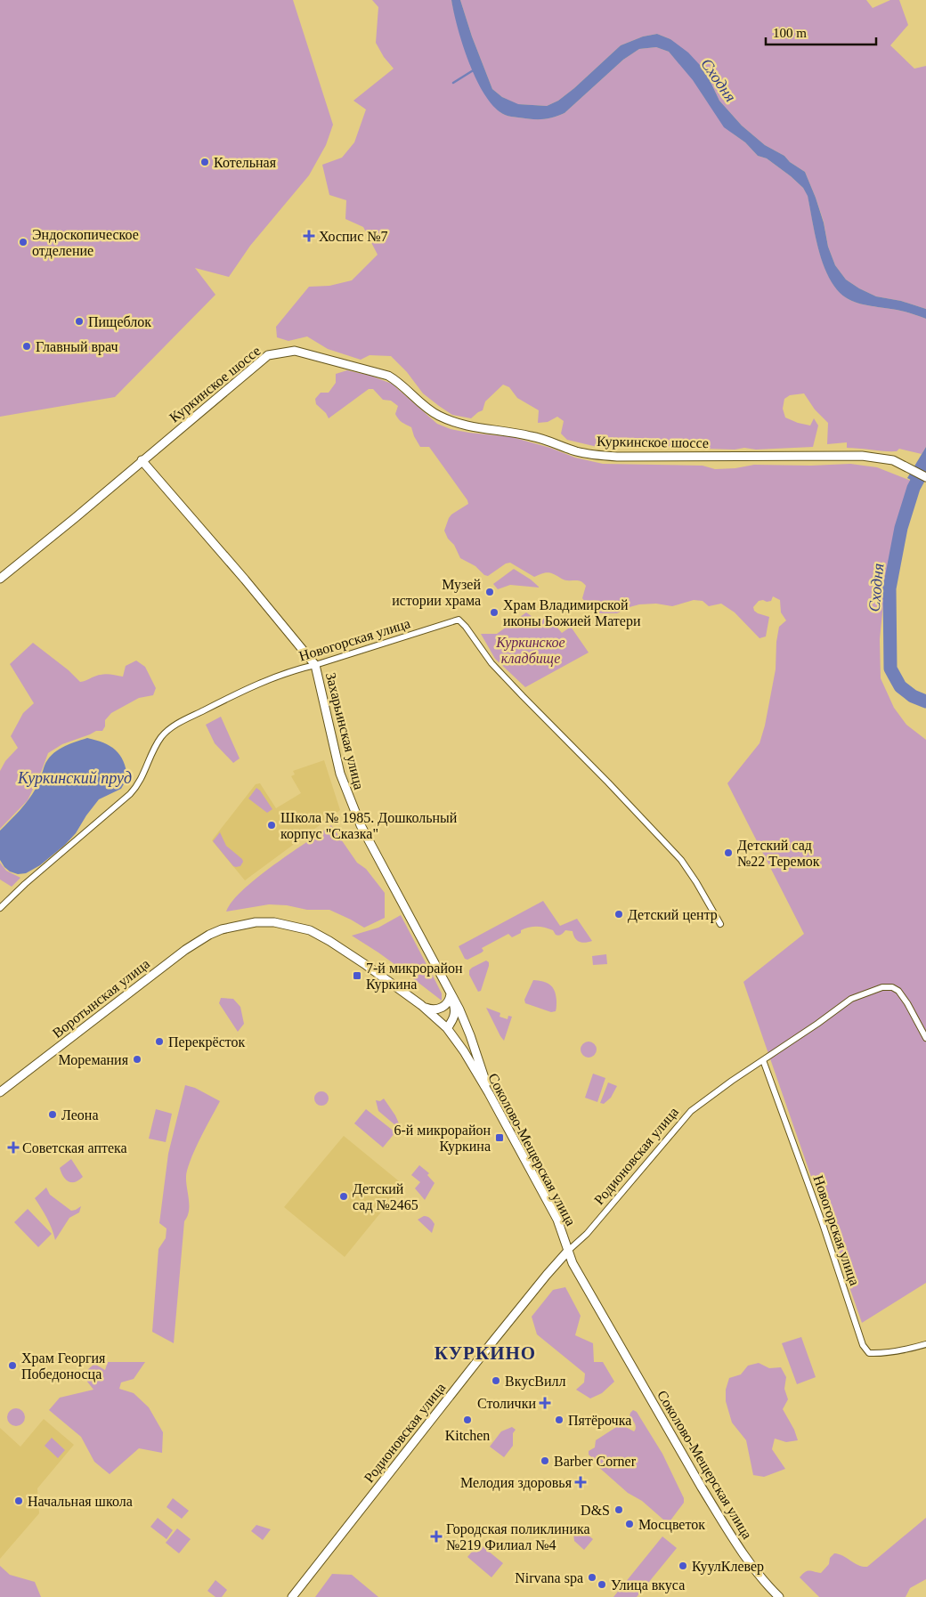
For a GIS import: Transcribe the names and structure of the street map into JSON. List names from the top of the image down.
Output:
{
  "streets": {
    "street": [
      "Куркинское шоссе",
      "Новогорская улица",
      "Захарьинская улица",
      "Воротынская улица",
      "Соколово-Мещерская улица",
      "Родионовская улица"
    ]
  },
  "crossings": [
    ["Куркинское шоссе", "Захарьинская улица"],
    ["Новогорская улица", "Захарьинская улица"],
    ["Новогорская улица", "Родионовская улица"],
    ["Захарьинская улица", "Соколово-Мещерская улица"],
    ["Воротынская улица", "Соколово-Мещерская улица"],
    ["Соколово-Мещерская улица", "Родионовская улица"]
  ],
  "districts": ["КУРКИНО"],
  "water": ["Сходня", "Куркинский пруд"],
  "parks": ["Куркинское кладбище"],
  "places": {
    "other": [
      "Котельная",
      "Эндоскопическое отделение",
      "Пищеблок",
      "Главный врач",
      "Музей истории храма",
      "Храм Владимирской иконы Божией Матери",
      "Школа № 1985. Дошкольный корпус \"Сказка\"",
      "Детский сад №22 Теремок",
      "Детский центр",
      "Перекрёсток",
      "Моремания",
      "Леона",
      "Детский сад №2465",
      "Храм Георгия Победоносца",
      "ВкусВилл",
      "Kitchen",
      "Пятёрочка",
      "Barber Corner",
      "Начальная школа",
      "D&S",
      "Мосцветок",
      "КуулКлевер",
      "Nirvana spa",
      "Улица вкуса"
    ],
    "health": [
      "Хоспис №7",
      "Советская аптека",
      "Столички",
      "Мелодия здоровья",
      "Городская поликлиника №219 Филиал №4"
    ],
    "transit": ["7-й микрорайон Куркина", "6-й микрорайон Куркина"]
  },
  "scale_bar": "100 m"
}
